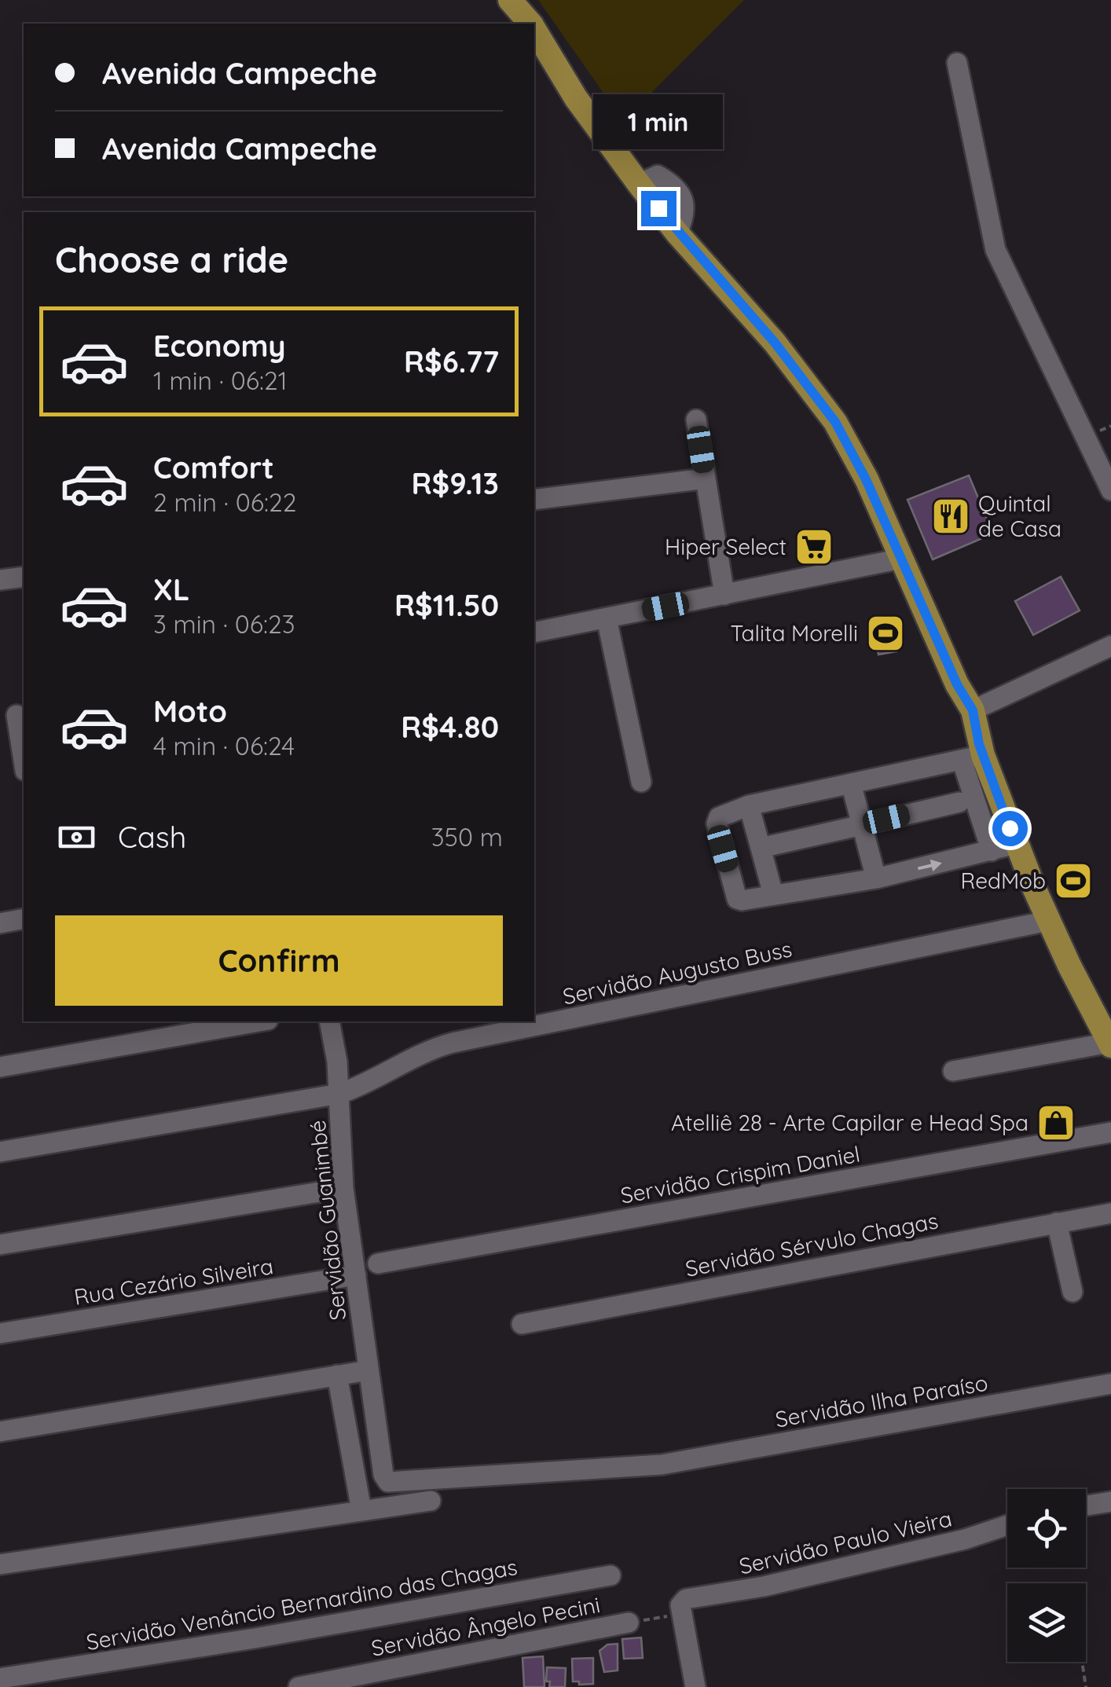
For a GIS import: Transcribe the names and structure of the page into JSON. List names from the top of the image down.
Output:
{
  "streets": {
    "street": [
      "Servidão Augusto Buss",
      "Servidão Crispim Daniel",
      "Servidão Guanimbé",
      "Servidão Sérvulo Chagas",
      "Rua Cezário Silveira",
      "Servidão Ilha Paraíso",
      "Servidão Paulo Vieira",
      "Servidão Venâncio Bernardino das Chagas",
      "Servidão Ângelo Pecini"
    ]
  },
  "crossings": [
    ["Servidão Augusto Buss", "Servidão Guanimbé"],
    ["Servidão Guanimbé", "Rua Cezário Silveira"],
    ["Servidão Guanimbé", "Servidão Ilha Paraíso"],
    ["Servidão Paulo Vieira", "Servidão Ângelo Pecini"]
  ],
  "places": {
    "restaurant": ["Quintal de Casa"],
    "supermarket": ["Hiper Select"],
    "sports": ["Talita Morelli", "RedMob"],
    "shop": ["Atelliê 28 - Arte Capilar e Head Spa"]
  },
  "page": {
    "banner": ["Avenida Campeche", "Avenida Campeche"],
    "bubble": "1 min",
    "heading": "Choose a ride",
    "list": [
      {
        "name": "Economy",
        "note": "1 min · 06:21",
        "value": "R$6.77"
      },
      {
        "name": "Comfort",
        "note": "2 min · 06:22",
        "value": "R$9.13"
      },
      {
        "name": "XL",
        "note": "3 min · 06:23",
        "value": "R$11.50"
      },
      {
        "name": "Moto",
        "note": "4 min · 06:24",
        "value": "R$4.80"
      }
    ],
    "pay": ["Cash", "350 m"],
    "buttons": "Confirm"
  }
}
